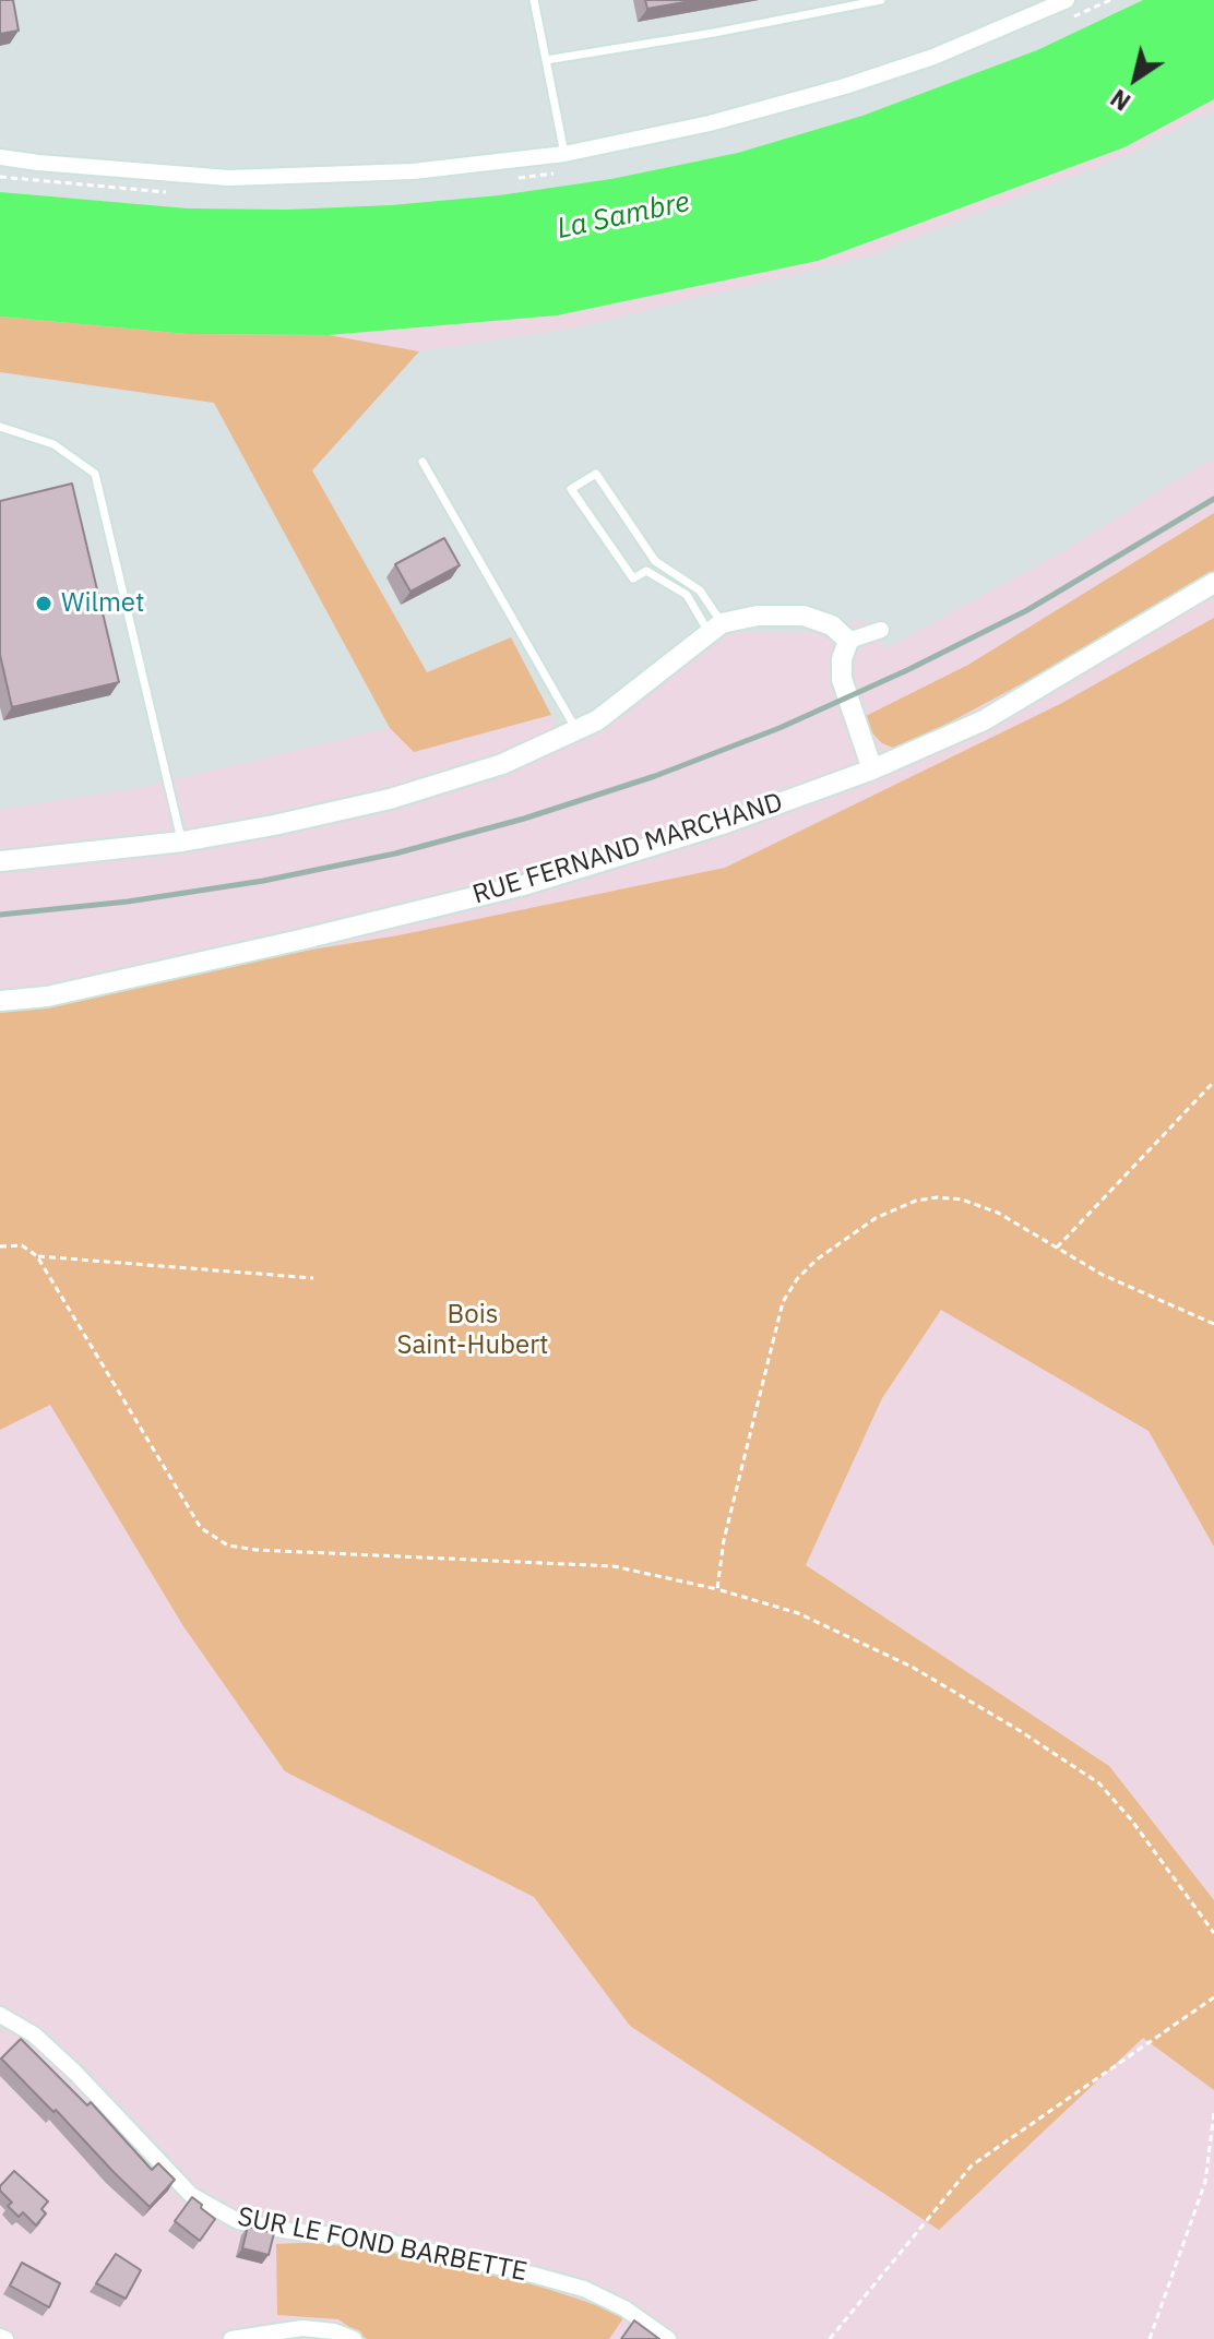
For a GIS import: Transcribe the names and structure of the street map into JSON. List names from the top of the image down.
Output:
{
  "streets": {
    "street": ["RUE FERNAND MARCHAND", "SUR LE FOND BARBETTE"]
  },
  "water": ["La Sambre"],
  "parks": ["Bois Saint-Hubert"],
  "places": ["Wilmet"],
  "north": "bottom left"
}
